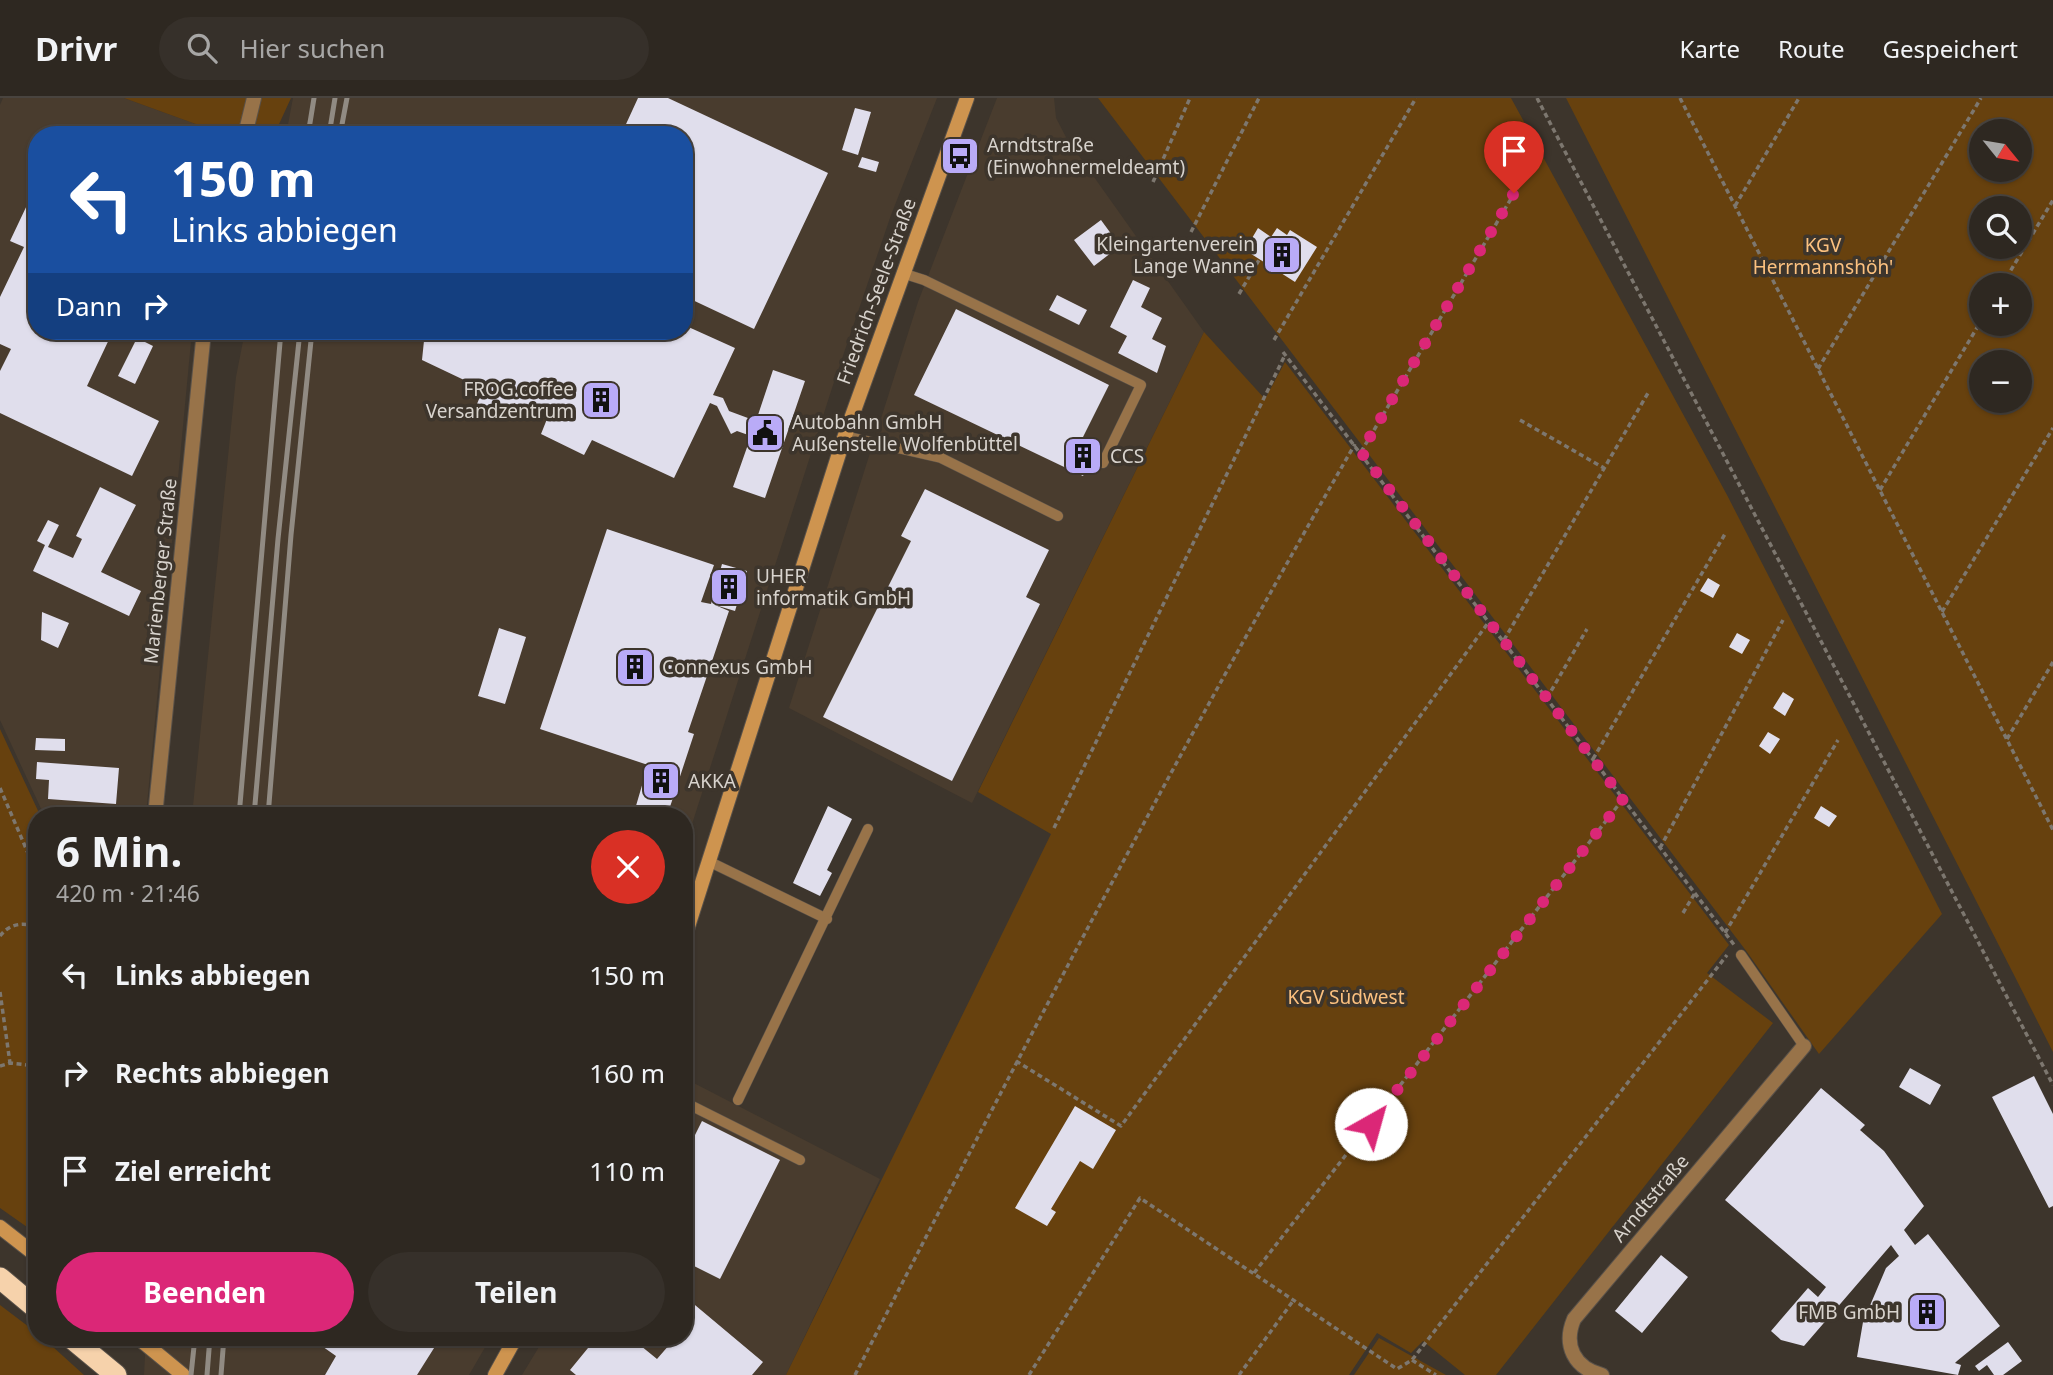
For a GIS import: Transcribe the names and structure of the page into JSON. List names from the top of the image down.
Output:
{
  "streets": {
    "street": ["Friedrich-Seele-Straße", "Marienberger Straße", "Arndtstraße"]
  },
  "parks": ["KGV Herrmannshöh'", "KGV Südwest"],
  "places": {
    "bus stop": ["Arndtstraße (Einwohnermeldeamt)"],
    "building": [
      "Kleingartenverein Lange Wanne",
      "FROG.coffee Versandzentrum",
      "CCS",
      "UHER informatik GmbH",
      "Connexus GmbH",
      "AKKA",
      "FMB GmbH"
    ],
    "public building": ["Autobahn GmbH Außenstelle Wolfenbüttel"]
  },
  "north": "bottom right",
  "page": {
    "header": "Drivr",
    "search": "Hier suchen",
    "nav": ["Karte", "Route", "Gespeichert"],
    "map_buttons": ["+", "−"],
    "turn": ["150 m", "Links abbiegen"],
    "then": "Dann",
    "heading": ["6 Min.", "420 m · 21:46"],
    "list": [
      {
        "name": "Links abbiegen",
        "value": "150 m"
      },
      {
        "name": "Rechts abbiegen",
        "value": "160 m"
      },
      {
        "name": "Ziel erreicht",
        "value": "110 m"
      }
    ],
    "buttons": ["Beenden", "Teilen"]
  }
}
